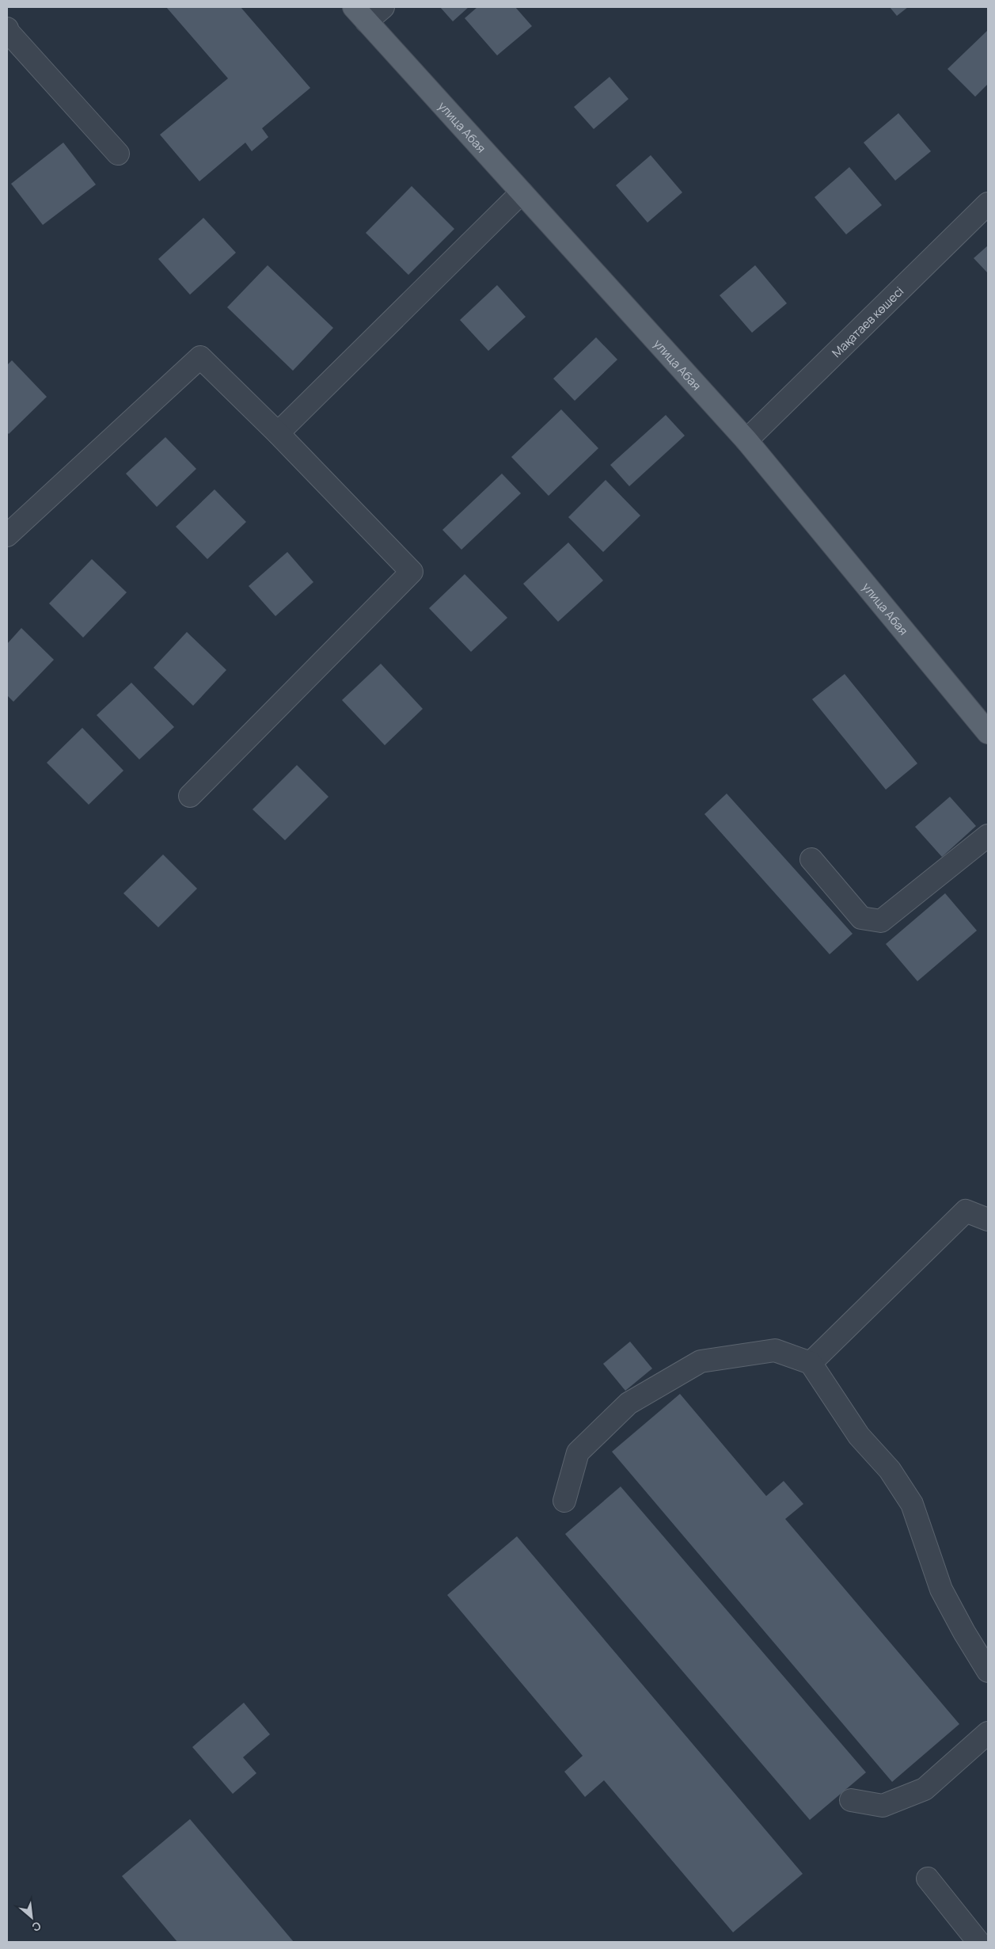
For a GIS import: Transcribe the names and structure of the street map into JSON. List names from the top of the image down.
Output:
{
  "streets": {
    "main road": ["улица Абая"],
    "street": ["Мақатаев көшесі"]
  },
  "crossings": [
    ["улица Абая", "Мақатаев көшесі"]
  ],
  "north": "bottom right"
}
